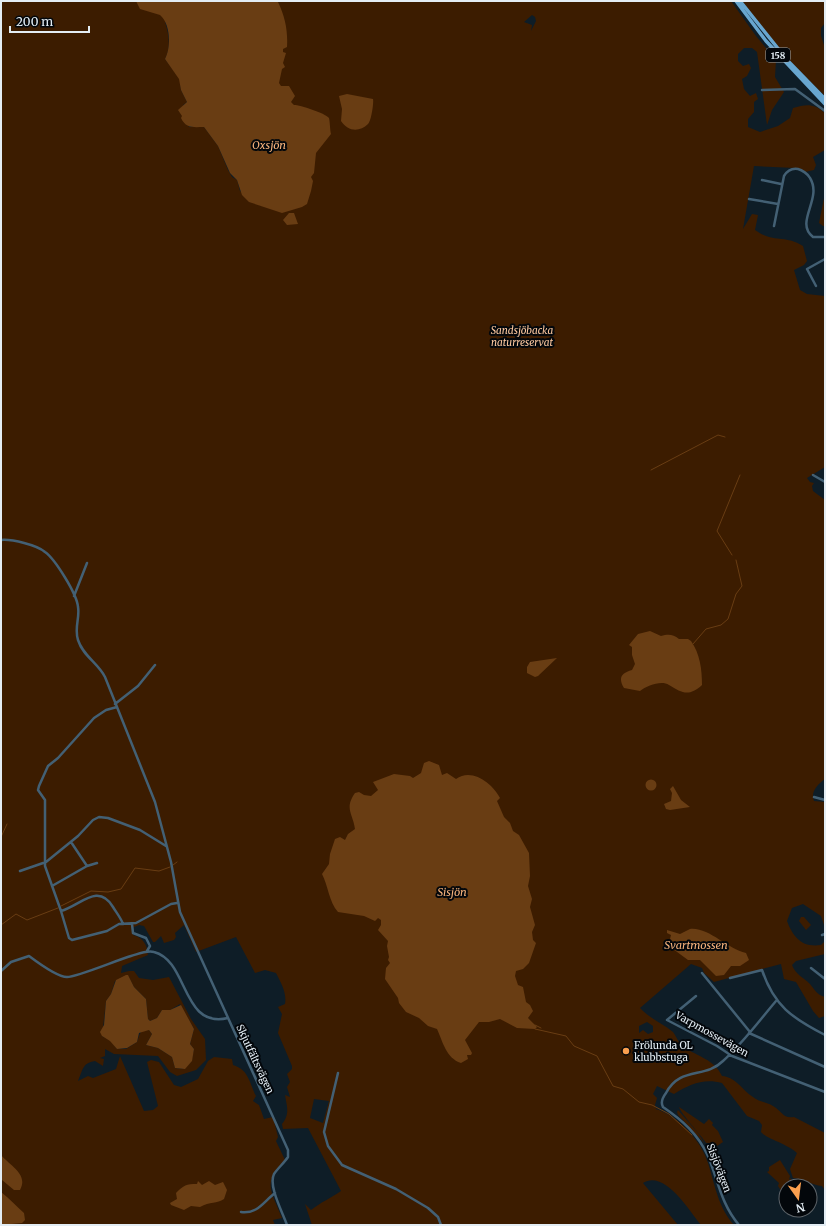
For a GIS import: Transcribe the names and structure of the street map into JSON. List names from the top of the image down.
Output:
{
  "streets": {
    "main road": ["158"],
    "street": ["Varpmossevägen", "Skjutfältsvägen", "Sisjövägen"]
  },
  "crossings": [
    ["Varpmossevägen", "Sisjövägen"]
  ],
  "water": ["Oxsjön", "Sisjön", "Svartmossen"],
  "parks": ["Sandsjöbacka naturreservat"],
  "places": ["Frölunda OL klubbstuga"],
  "scale_bar": "200 m",
  "north": "bottom"
}
